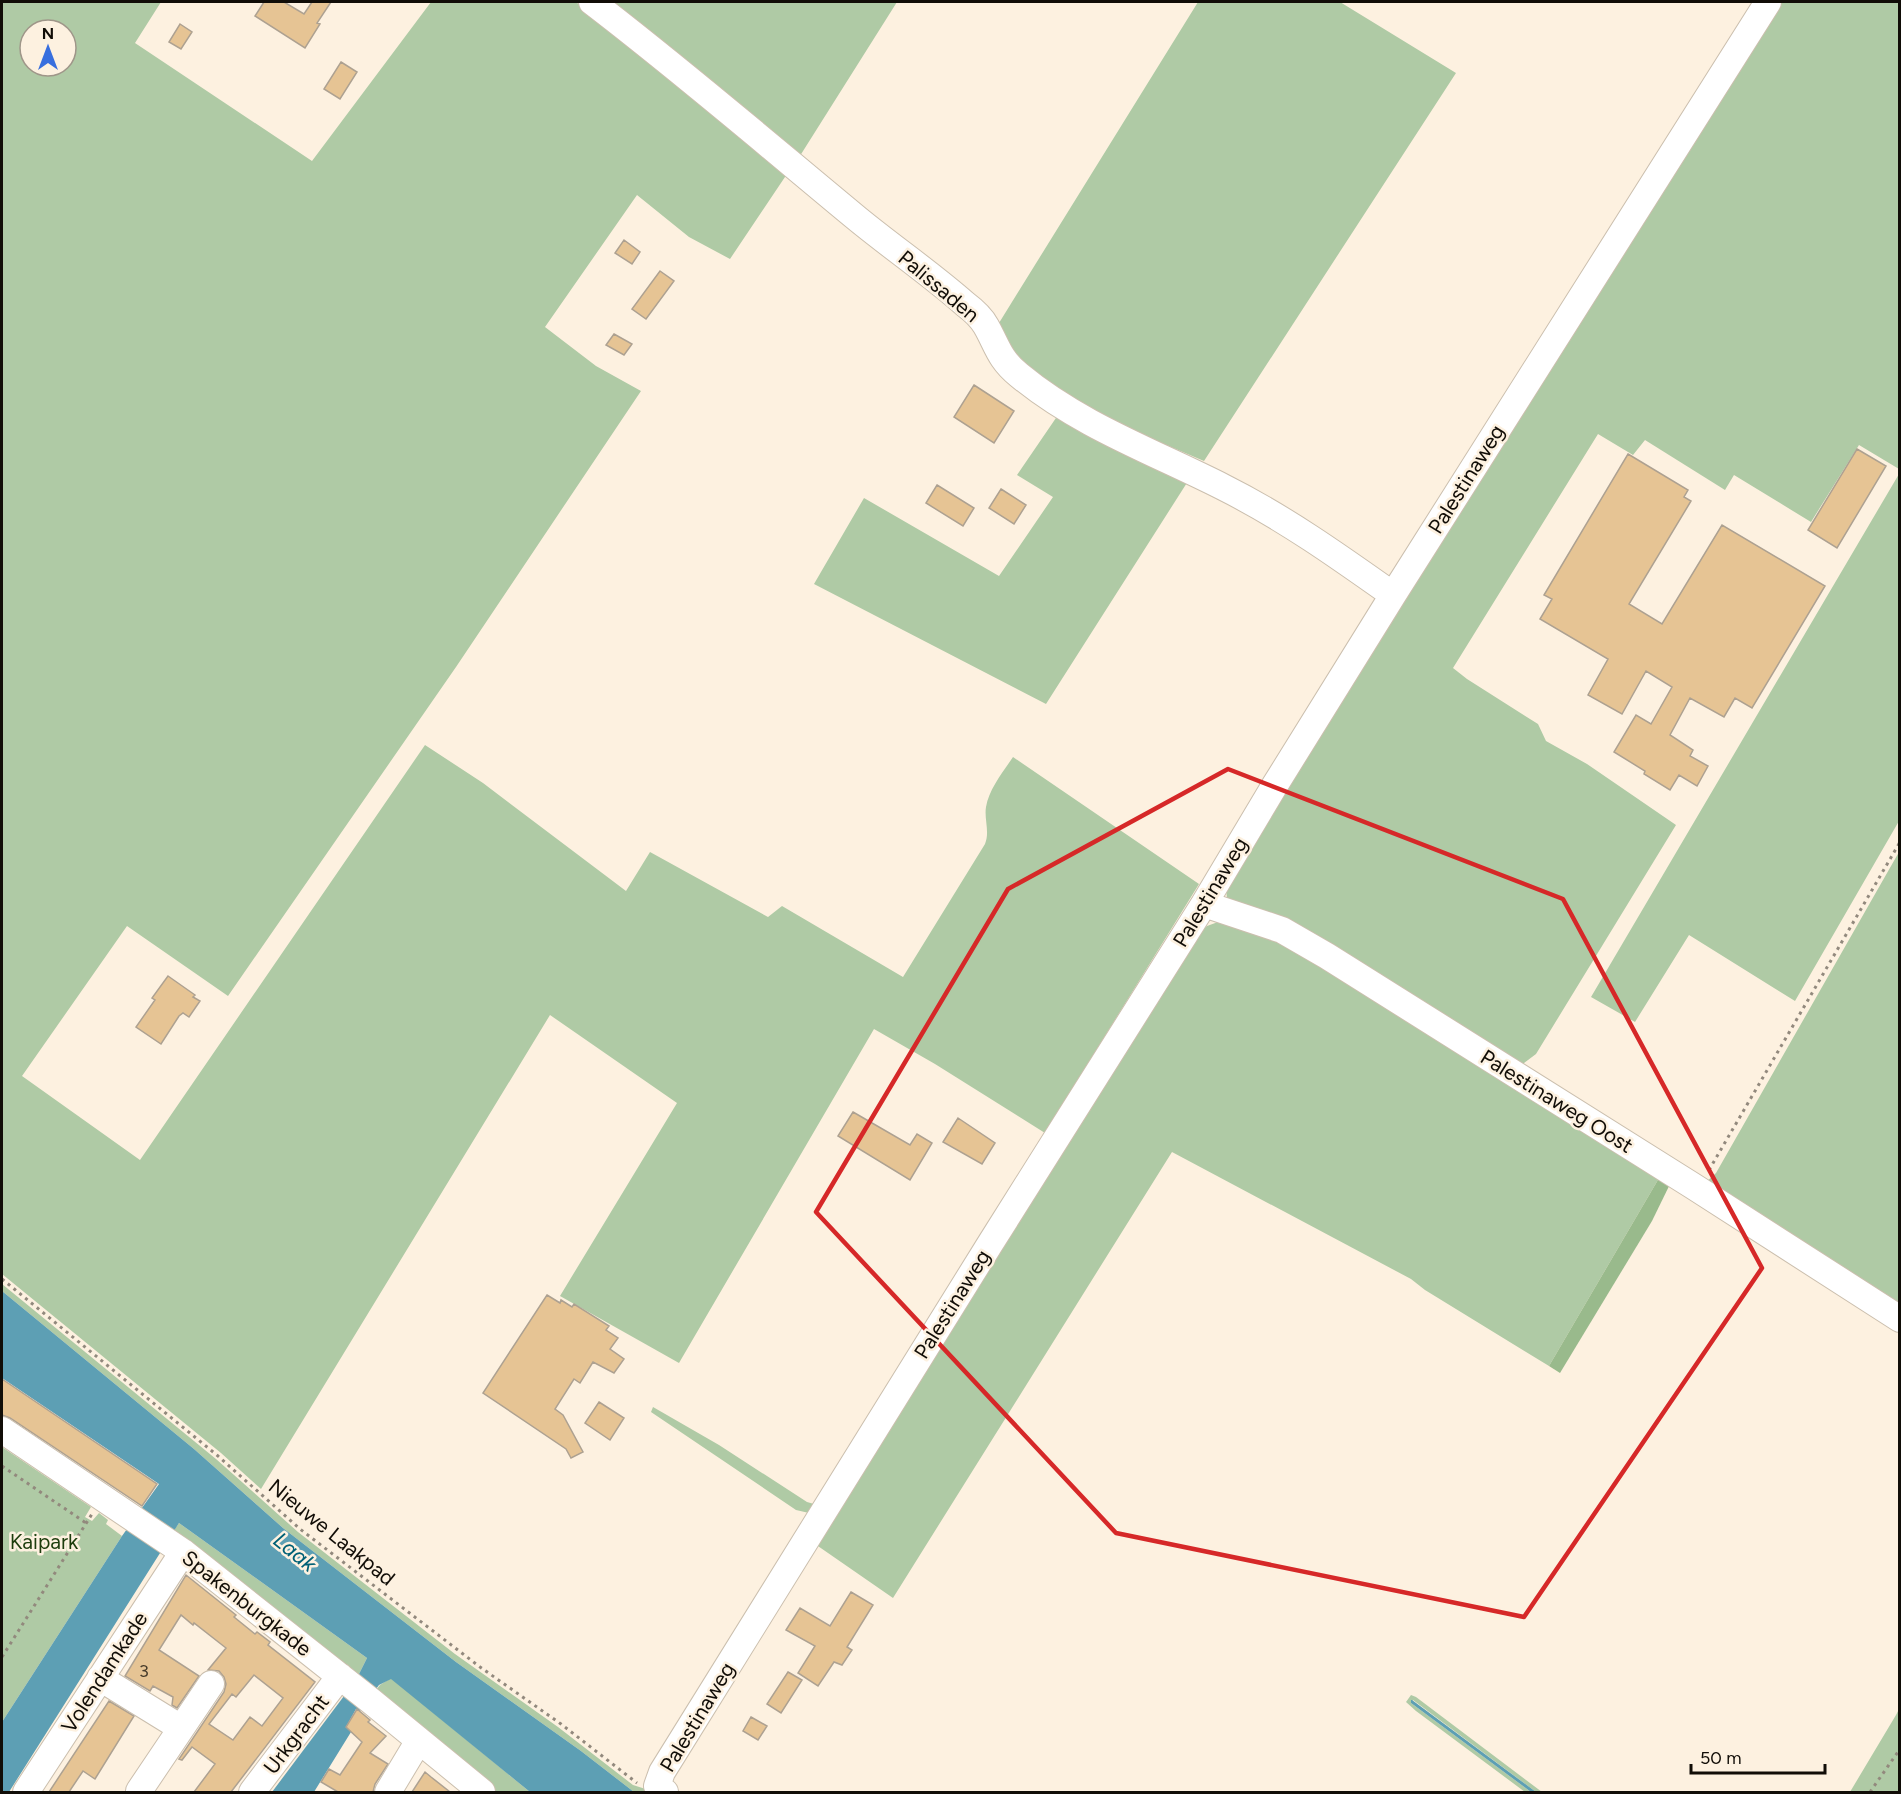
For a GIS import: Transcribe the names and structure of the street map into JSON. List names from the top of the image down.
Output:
{
  "streets": {
    "street": [
      "Palissaden",
      "Palestinaweg",
      "Palestinaweg Oost",
      "Spakenburgkade",
      "Volendamkade",
      "Urkgracht"
    ],
    "path": ["Nieuwe Laakpad"]
  },
  "crossings": [
    ["Palissaden", "Palestinaweg"],
    ["Palestinaweg", "Palestinaweg Oost"],
    ["Palestinaweg", "Nieuwe Laakpad"],
    ["Spakenburgkade", "Volendamkade"],
    ["Spakenburgkade", "Urkgracht"]
  ],
  "water": ["Laak"],
  "parks": ["Kaipark"],
  "house_numbers": ["3"],
  "scale_bar": "50 m",
  "north": "top"
}
